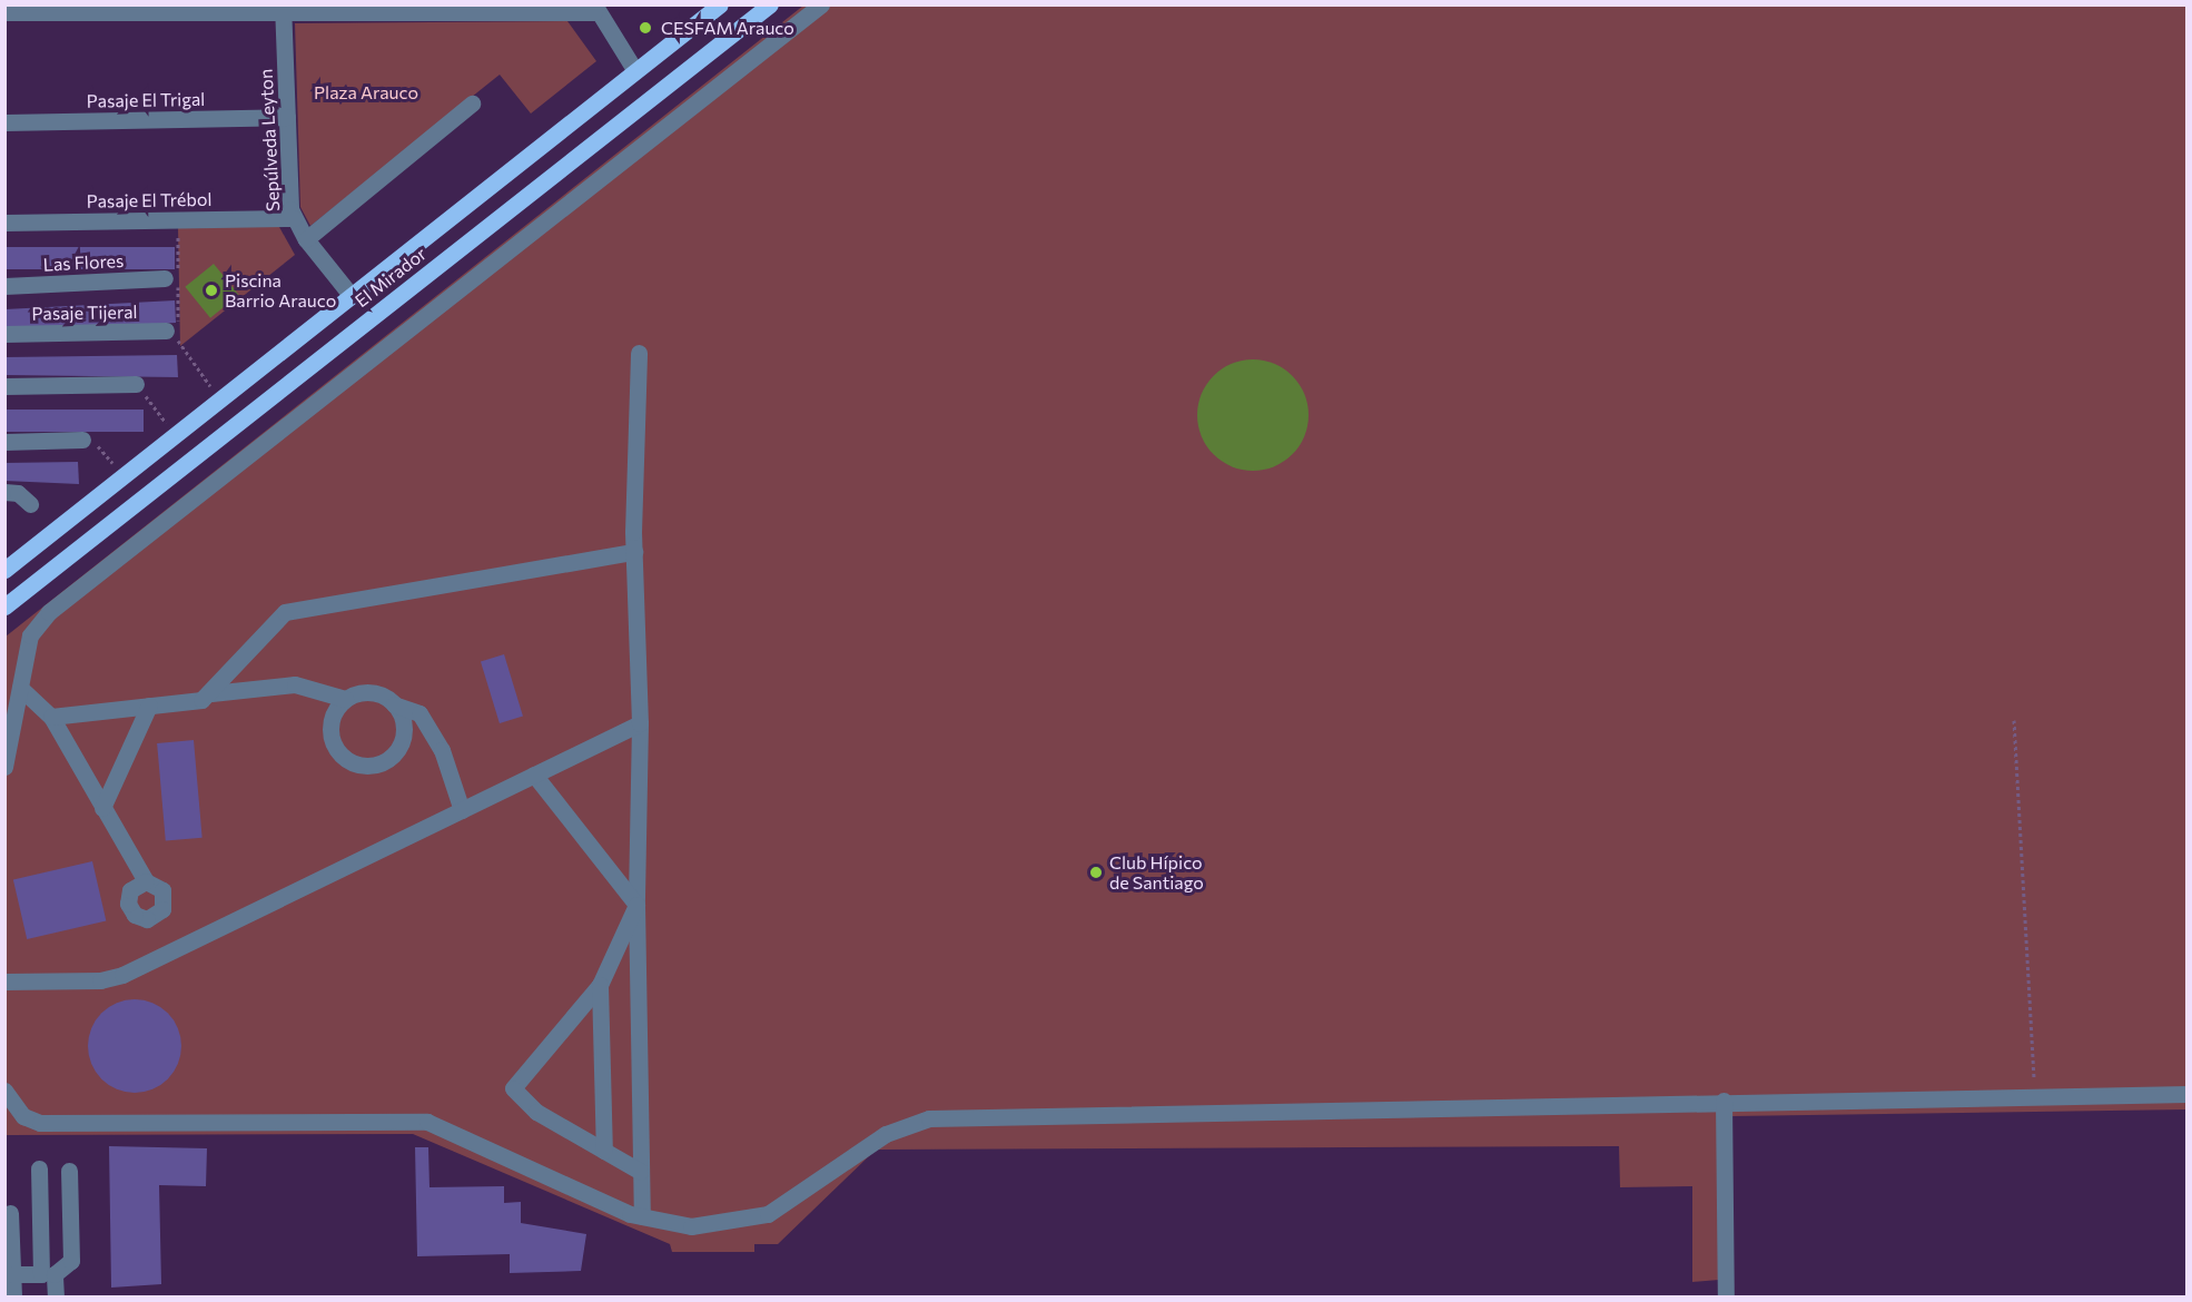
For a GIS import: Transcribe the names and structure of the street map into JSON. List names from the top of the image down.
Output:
{
  "streets": {
    "main road": ["El Mirador"],
    "street": [
      "Pasaje El Trigal",
      "Sepúlveda Leyton",
      "Pasaje El Trébol",
      "Las Flores",
      "Pasaje Tijeral"
    ]
  },
  "crossings": [
    ["Pasaje El Trigal", "Sepúlveda Leyton"],
    ["Sepúlveda Leyton", "Pasaje El Trébol"],
    ["Sepúlveda Leyton", "El Mirador"]
  ],
  "parks": ["Plaza Arauco"],
  "places": ["CESFAM Arauco", "Piscina Barrio Arauco", "Club Hípico de Santiago"]
}
